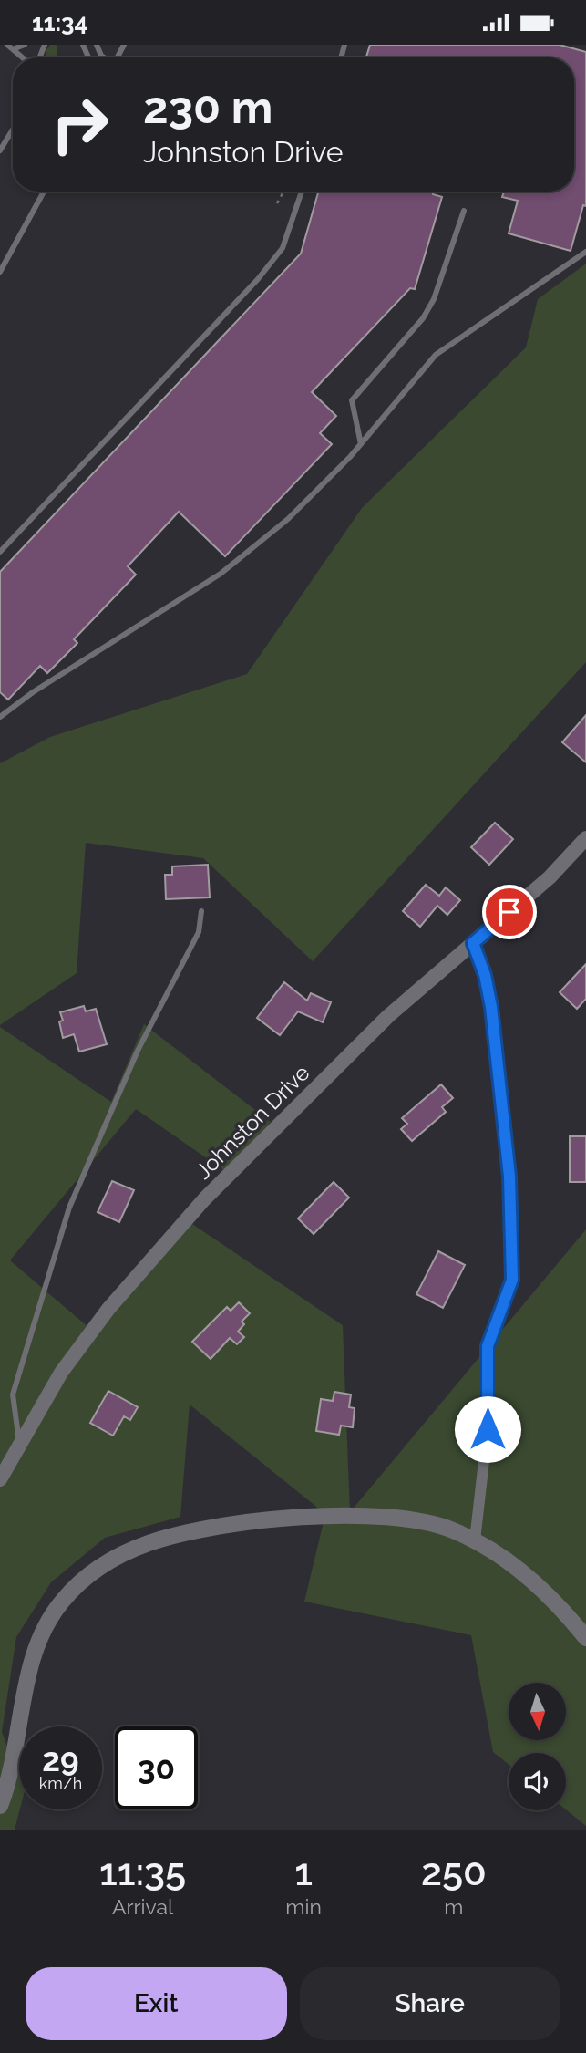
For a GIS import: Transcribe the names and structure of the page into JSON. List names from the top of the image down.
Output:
{
  "streets": {
    "street": ["Johnston Drive"]
  },
  "north": "bottom",
  "page": {
    "status": "11:34",
    "turn": ["230 m", "Johnston Drive"],
    "speed": "29 km/h",
    "limit": "30",
    "eta": [
      "11:35",
      "Arrival",
      "1",
      "min",
      "250",
      "m"
    ],
    "buttons": ["Exit", "Share"]
  }
}
